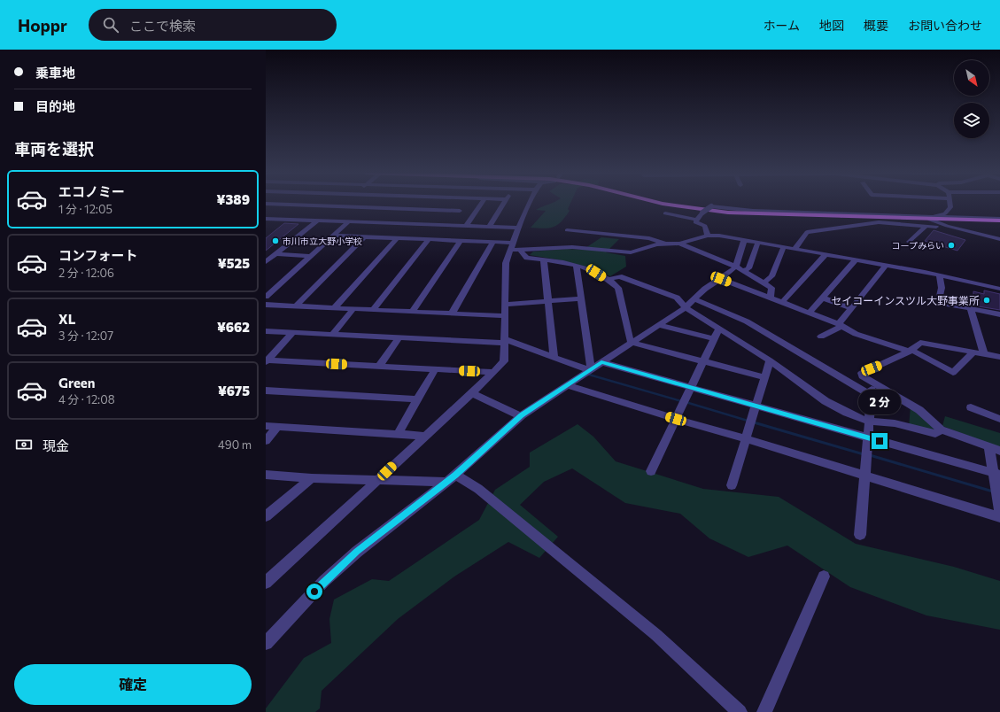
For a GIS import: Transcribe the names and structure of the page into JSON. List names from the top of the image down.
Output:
{
  "places": ["市川市立大野小学校", "コープみらい", "セイコーインスツル大野事業所"],
  "north": "bottom right",
  "page": {
    "header": "Hoppr",
    "search": "ここで検索",
    "nav": [
      "ホーム",
      "地図",
      "概要",
      "お問い合わせ"
    ],
    "banner": ["乗車地", "目的地"],
    "heading": "車両を選択",
    "list": [
      {
        "name": "エコノミー",
        "note": "1 分 · 12:05",
        "value": "¥389"
      },
      {
        "name": "コンフォート",
        "note": "2 分 · 12:06",
        "value": "¥525"
      },
      {
        "name": "XL",
        "note": "3 分 · 12:07",
        "value": "¥662"
      },
      {
        "name": "Green",
        "note": "4 分 · 12:08",
        "value": "¥675"
      }
    ],
    "bubble": "2 分",
    "pay": ["現金", "490 m"],
    "buttons": "確定"
  }
}
